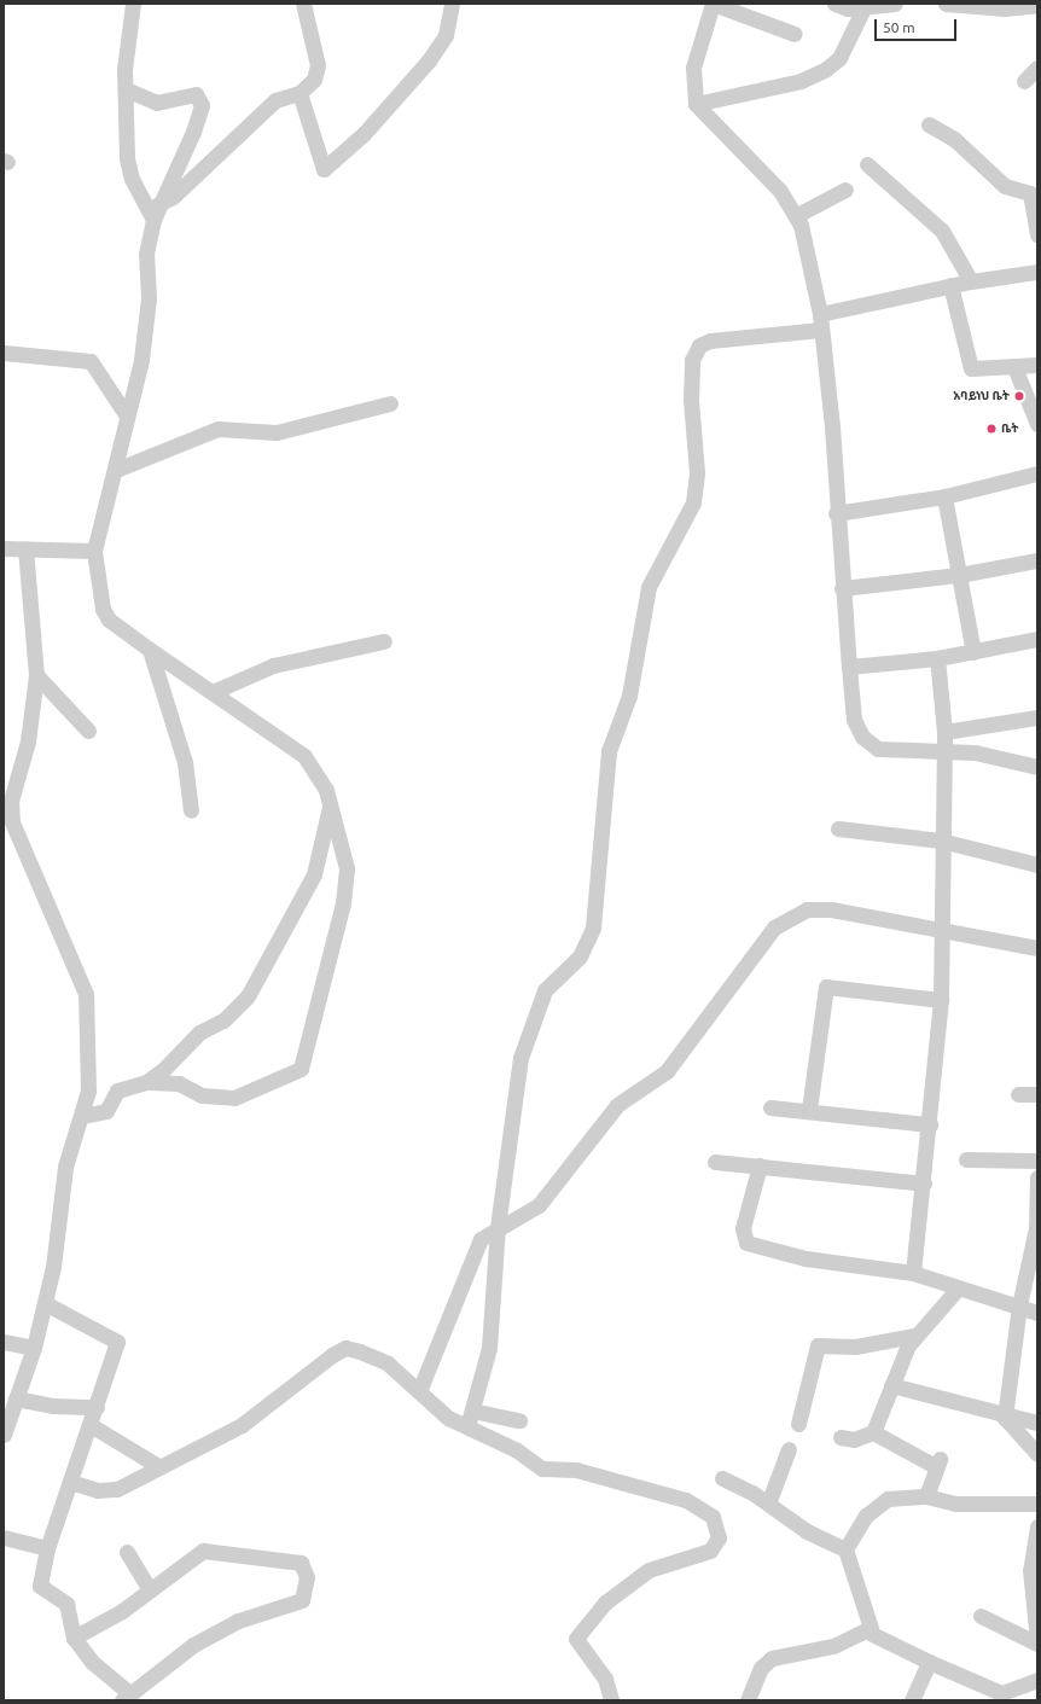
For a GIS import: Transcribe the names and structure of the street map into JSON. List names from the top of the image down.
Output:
{
  "places": ["አባይነህ ቤት", "ቤት"],
  "scale_bar": "50 m"
}
